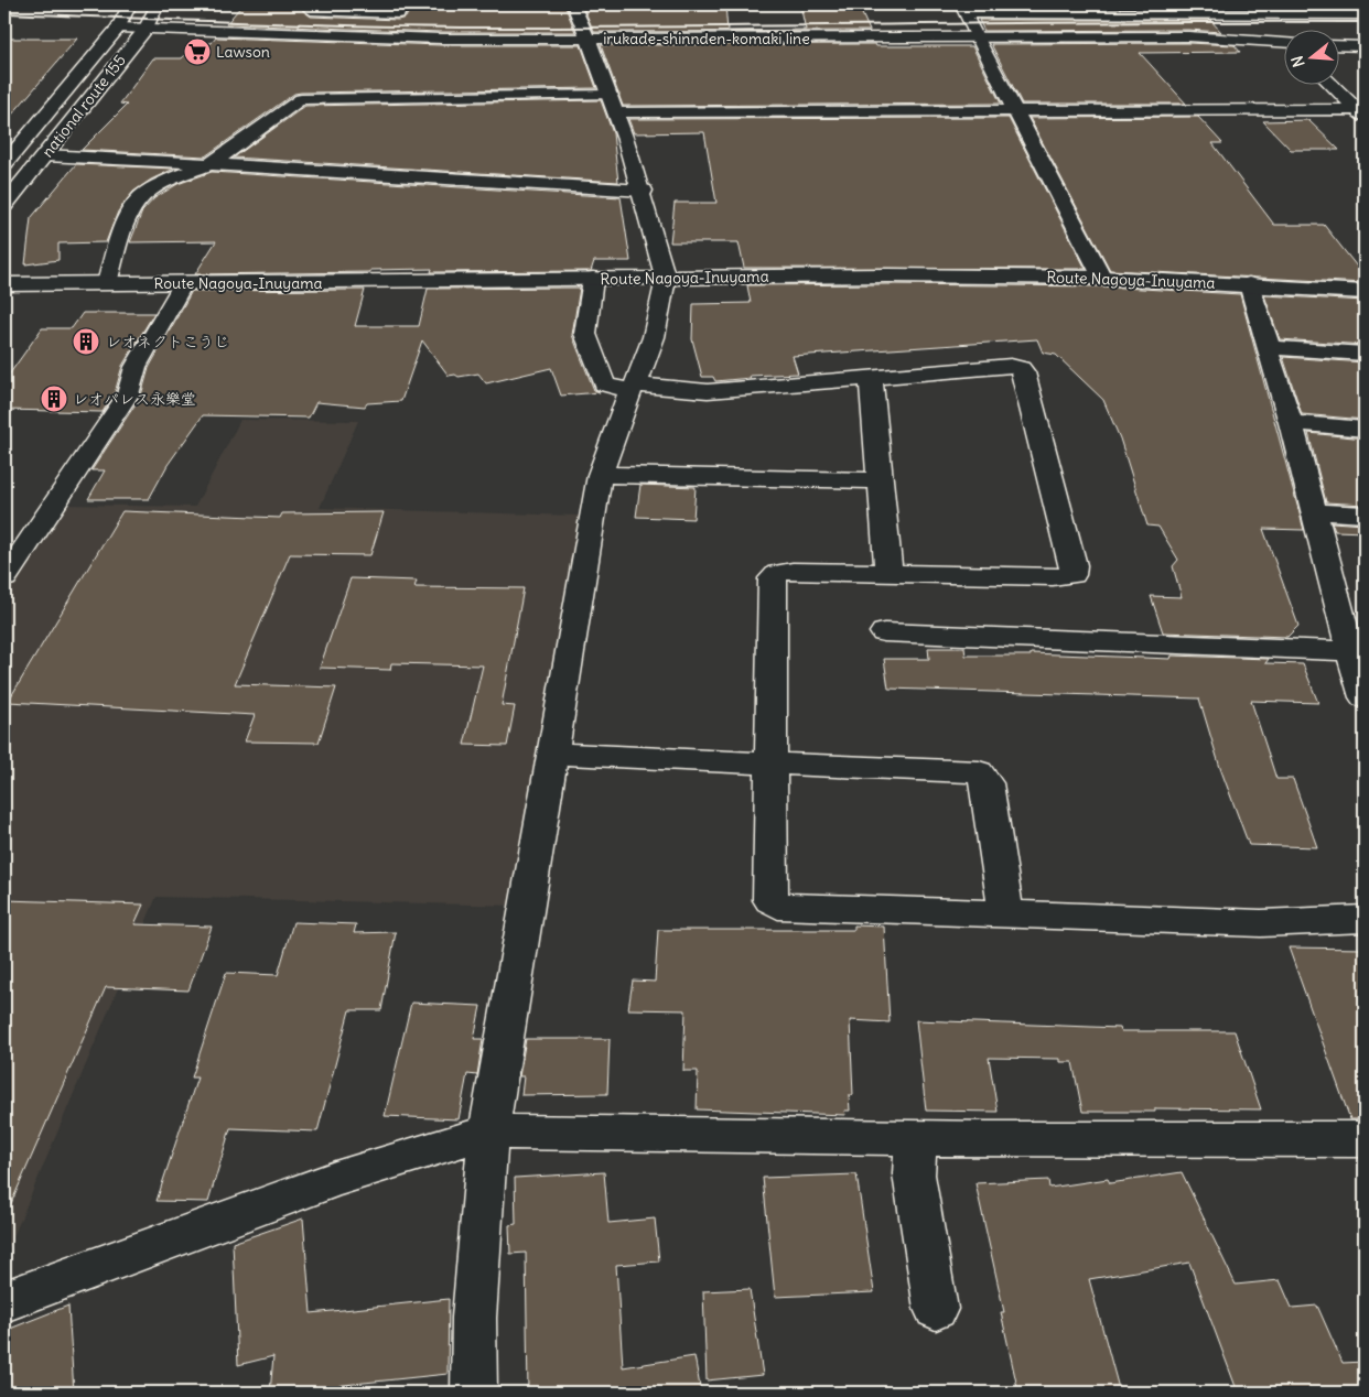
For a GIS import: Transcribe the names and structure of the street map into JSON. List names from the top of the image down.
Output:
{
  "streets": {
    "main road": ["irukade-shinnden-komaki line", "national route 155", "Route Nagoya-Inuyama"]
  },
  "crossings": [
    ["irukade-shinnden-komaki line", "national route 155"]
  ],
  "places": {
    "supermarket": ["Lawson"],
    "building": ["レオネクトこうじ", "レオパレス永樂堂"]
  },
  "north": "left"
}
